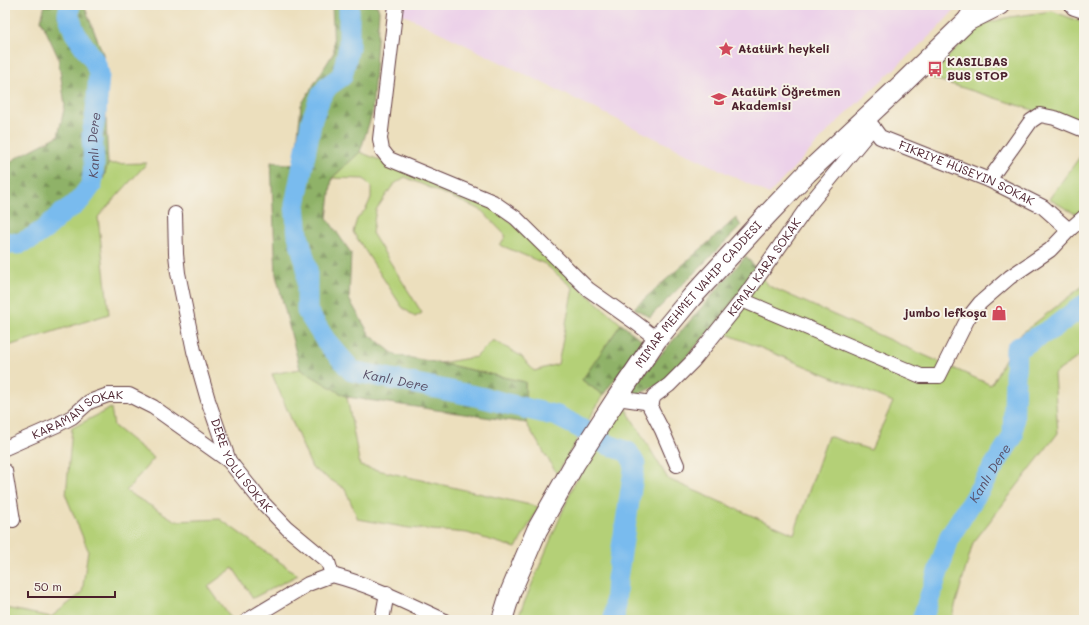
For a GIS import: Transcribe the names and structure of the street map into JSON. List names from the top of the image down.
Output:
{
  "streets": {
    "main road": ["MIMAR MEHMET VAHIP CADDESI"],
    "street": [
      "FIKRIYE HÜSEYIN SOKAK",
      "KEMAL KARA SOKAK",
      "KARAMAN SOKAK",
      "DERE YOLU SOKAK"
    ]
  },
  "crossings": [
    ["FIKRIYE HÜSEYIN SOKAK", "KEMAL KARA SOKAK"],
    ["FIKRIYE HÜSEYIN SOKAK", "MIMAR MEHMET VAHIP CADDESI"],
    ["KEMAL KARA SOKAK", "MIMAR MEHMET VAHIP CADDESI"],
    ["KARAMAN SOKAK", "DERE YOLU SOKAK"]
  ],
  "water": ["Kanlı Dere"],
  "places": {
    "place": ["Atatürk heykeli"],
    "bus stop": ["KASILBAS BUS STOP"],
    "school or university": ["Atatürk Öğretmen Akademisi"],
    "shop": ["jumbo lefkoşa"]
  },
  "scale_bar": "50 m"
}
